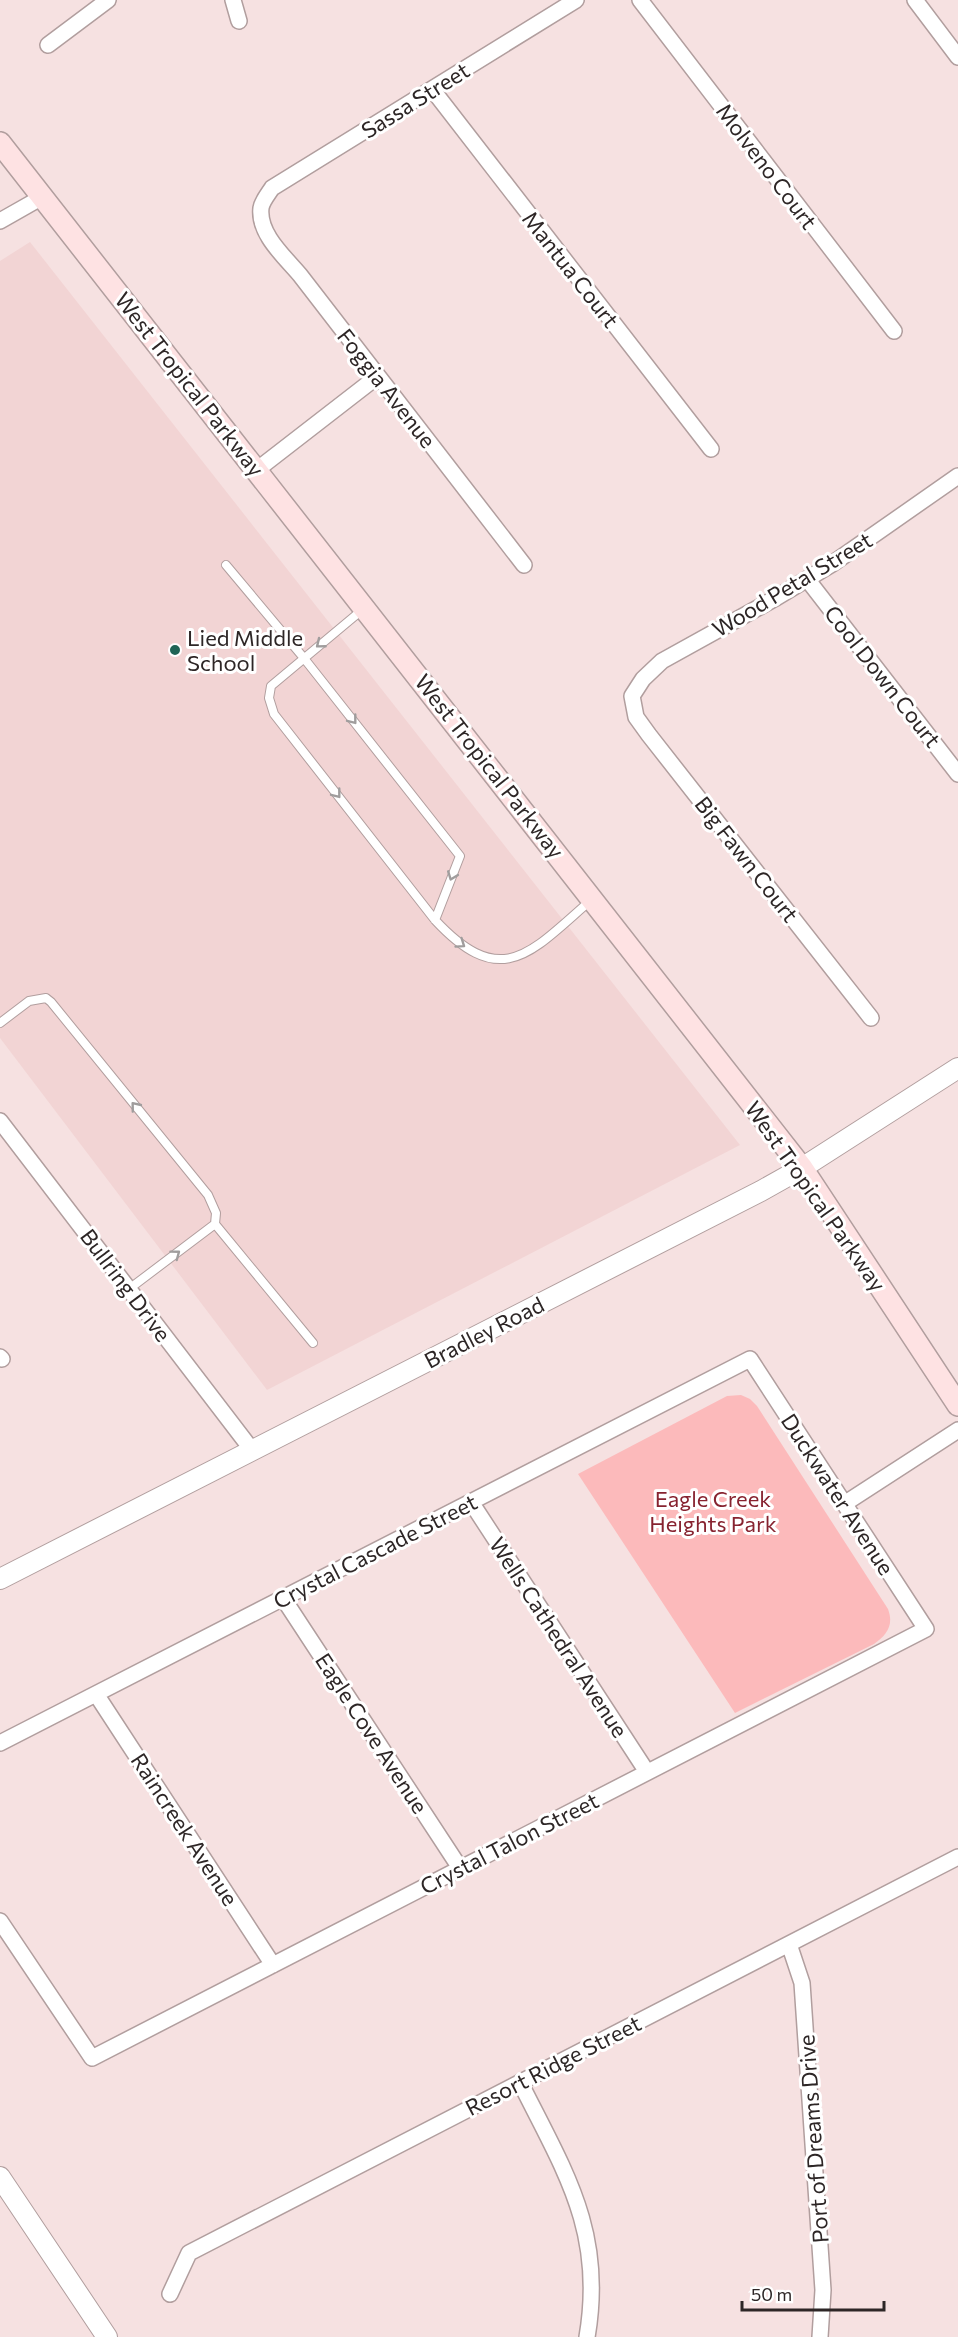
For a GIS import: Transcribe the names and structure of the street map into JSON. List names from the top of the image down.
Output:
{
  "streets": {
    "main road": ["West Tropical Parkway"],
    "street": [
      "Sassa Street",
      "Molveno Court",
      "Mantua Court",
      "Foggia Avenue",
      "Wood Petal Street",
      "Cool Down Court",
      "Big Fawn Court",
      "Bullring Drive",
      "Bradley Road",
      "Duckwater Avenue",
      "Crystal Cascade Street",
      "Wells Cathedral Avenue",
      "Eagle Cove Avenue",
      "Raincreek Avenue",
      "Crystal Talon Street",
      "Resort Ridge Street",
      "Port of Dreams Drive"
    ]
  },
  "crossings": [
    ["Sassa Street", "Mantua Court"],
    ["Sassa Street", "Foggia Avenue"],
    ["West Tropical Parkway", "Bradley Road"],
    ["Wood Petal Street", "Cool Down Court"],
    ["Wood Petal Street", "Big Fawn Court"],
    ["Bullring Drive", "Bradley Road"],
    ["Duckwater Avenue", "Crystal Cascade Street"],
    ["Duckwater Avenue", "Crystal Talon Street"],
    ["Crystal Cascade Street", "Wells Cathedral Avenue"],
    ["Crystal Cascade Street", "Eagle Cove Avenue"],
    ["Crystal Cascade Street", "Raincreek Avenue"],
    ["Wells Cathedral Avenue", "Crystal Talon Street"],
    ["Eagle Cove Avenue", "Crystal Talon Street"],
    ["Raincreek Avenue", "Crystal Talon Street"],
    ["Resort Ridge Street", "Port of Dreams Drive"]
  ],
  "parks": ["Eagle Creek Heights Park"],
  "places": ["Lied Middle School"],
  "scale_bar": "50 m"
}
